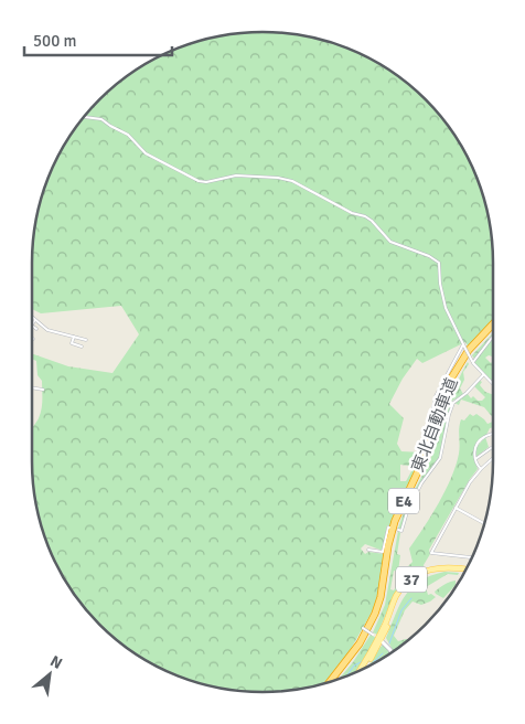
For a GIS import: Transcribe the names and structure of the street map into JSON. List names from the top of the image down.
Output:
{
  "streets": {
    "highway": ["東北自動車道", "E4"],
    "main road": ["37"]
  },
  "scale_bar": "500 m",
  "north": "top right"
}
